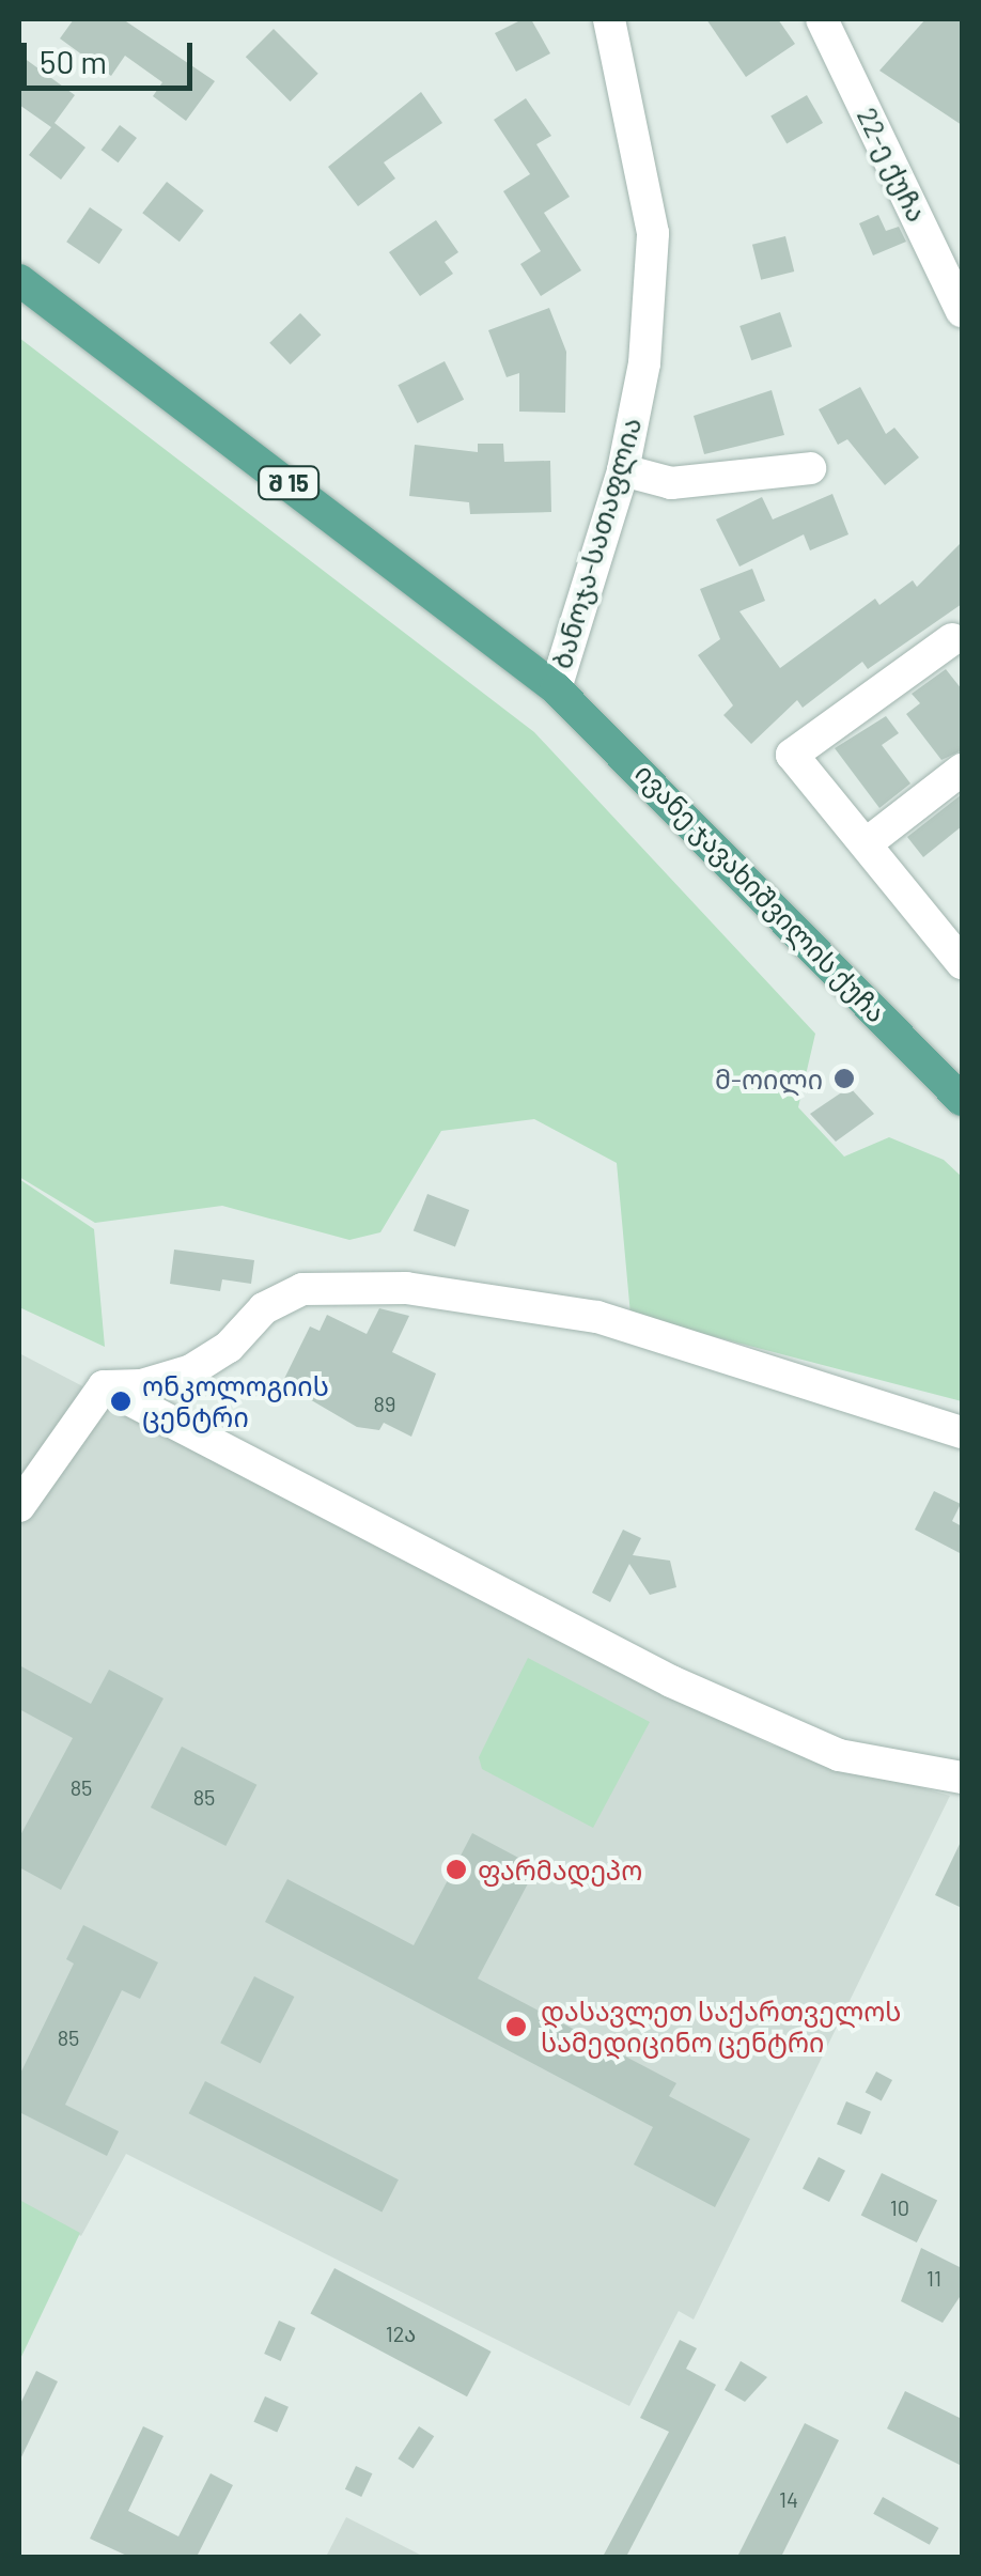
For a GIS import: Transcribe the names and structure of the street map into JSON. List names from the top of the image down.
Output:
{
  "streets": {
    "main road": ["შ 15", "ივანე ჯავახიშვილის ქუჩა"],
    "street": ["22-ე ქუჩა", "ბანოჯა-სათაფლია"]
  },
  "crossings": [
    ["შ 15", "ბანოჯა-სათაფლია"],
    ["შ 15", "ივანე ჯავახიშვილის ქუჩა"],
    ["ბანოჯა-სათაფლია", "ივანე ჯავახიშვილის ქუჩა"]
  ],
  "places": [
    "მ-ოილი",
    "ონკოლოგიის ცენტრი",
    "ფარმადეპო",
    "დასავლეთ საქართველოს სამედიცინო ცენტრი"
  ],
  "house_numbers": [
    "89",
    "85",
    "85",
    "85",
    "10",
    "11",
    "12ა",
    "14"
  ],
  "scale_bar": "50 m"
}
